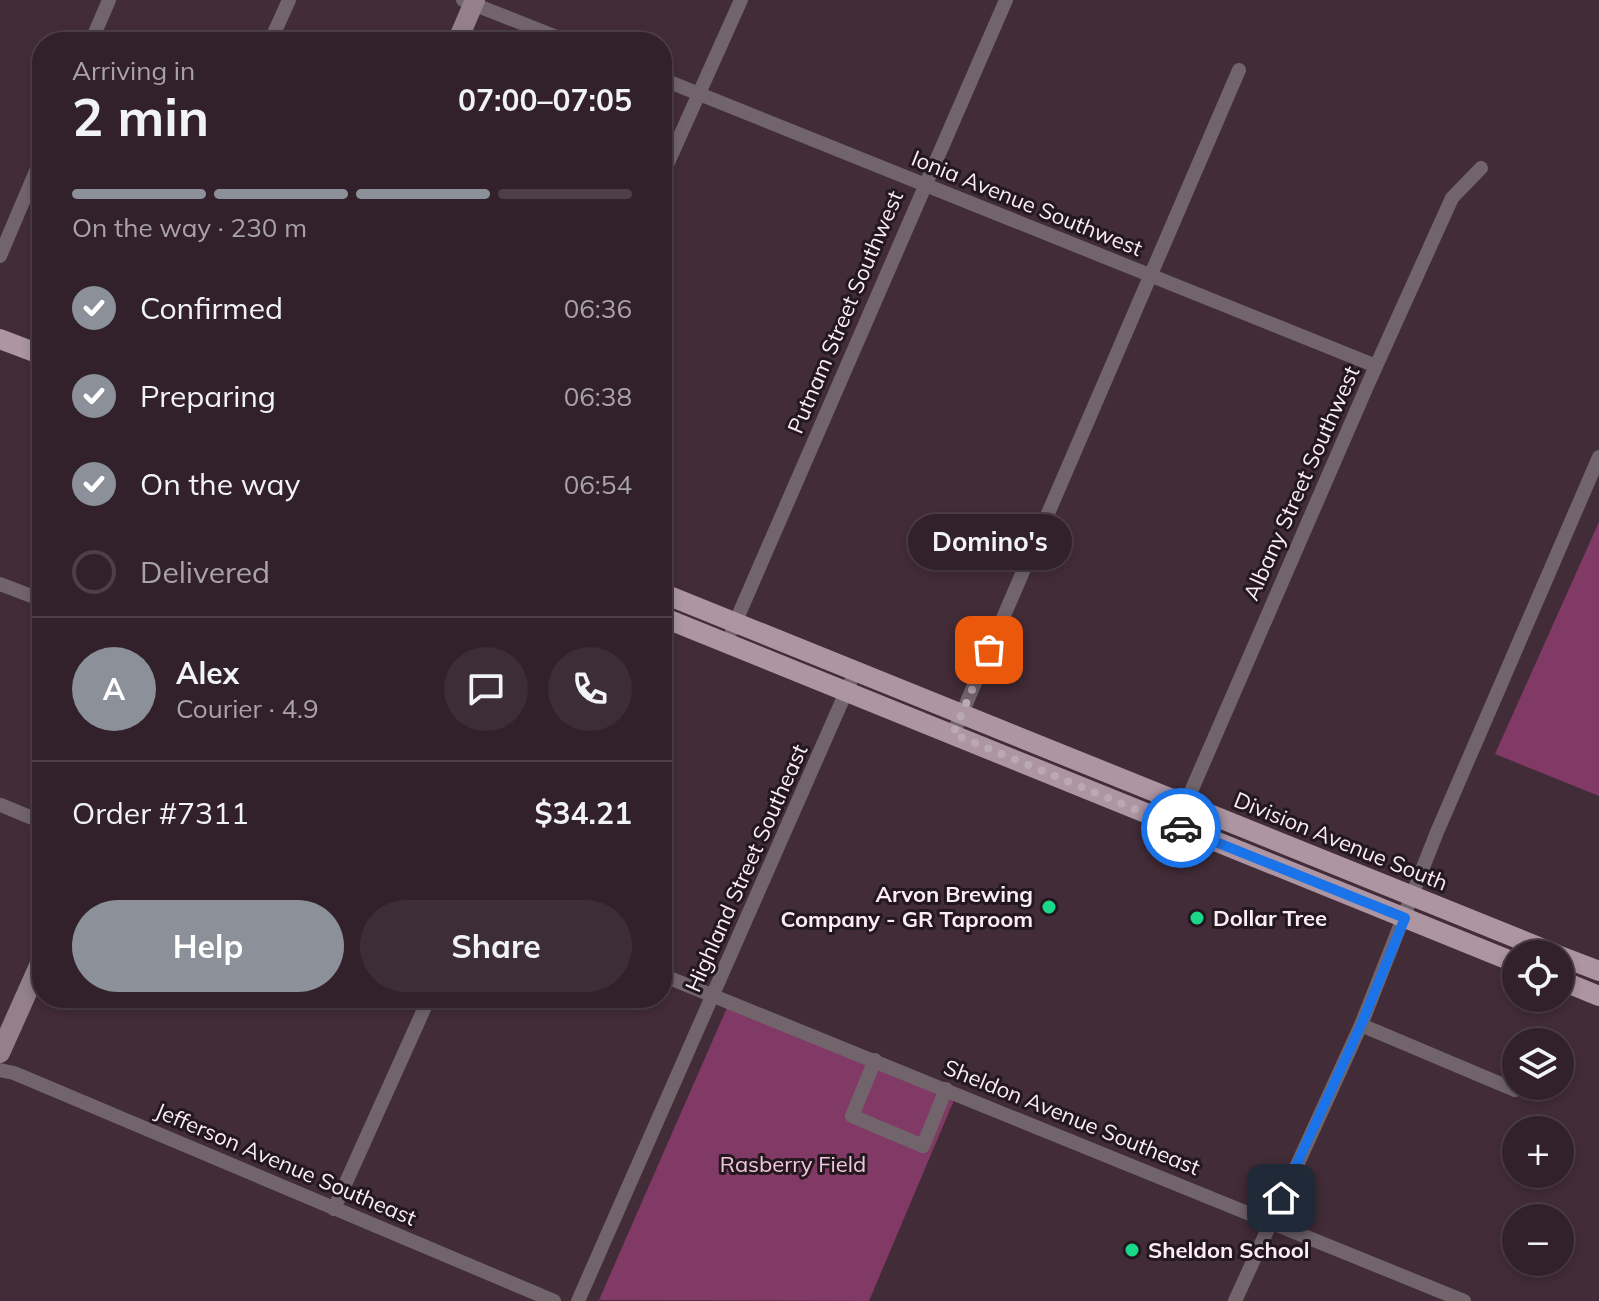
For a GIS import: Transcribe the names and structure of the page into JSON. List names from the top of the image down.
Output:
{
  "streets": {
    "main road": ["Division Avenue South"],
    "street": [
      "Ionia Avenue Southwest",
      "Putnam Street Southwest",
      "Albany Street Southwest",
      "Highland Street Southeast",
      "Sheldon Avenue Southeast",
      "Jefferson Avenue Southeast"
    ]
  },
  "crossings": [
    ["Ionia Avenue Southwest", "Putnam Street Southwest"],
    ["Ionia Avenue Southwest", "Albany Street Southwest"],
    ["Putnam Street Southwest", "Division Avenue South"],
    ["Albany Street Southwest", "Division Avenue South"],
    ["Division Avenue South", "Highland Street Southeast"],
    ["Highland Street Southeast", "Sheldon Avenue Southeast"]
  ],
  "parks": ["Rasberry Field"],
  "places": [
    "Domino's",
    "Arvon Brewing Company - GR Taproom",
    "Dollar Tree",
    "Sheldon School"
  ],
  "page": {
    "heading": ["2 min", "Arriving in", "07:00–07:05"],
    "panel": [
      "Alex",
      "Courier · 4.9",
      "Order #7311",
      "$34.21"
    ],
    "bar": "On the way · 230 m",
    "list": [
      ["Confirmed", "06:36"],
      ["Preparing", "06:38"],
      ["On the way", "06:54"],
      "Delivered"
    ],
    "bubble": "Domino's",
    "round": "A",
    "buttons": ["Help", "Share"],
    "map_buttons": ["+", "−"]
  }
}
